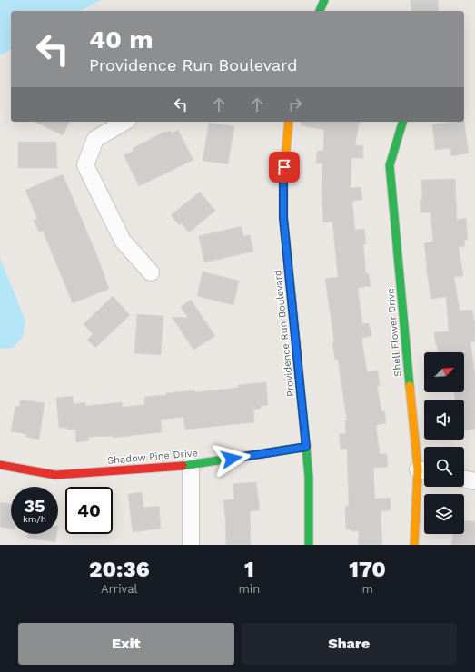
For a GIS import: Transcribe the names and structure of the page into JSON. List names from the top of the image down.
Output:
{
  "streets": {
    "street": ["Shell Flower Drive", "Providence Run Boulevard", "Shadow Pine Drive"]
  },
  "crossings": [
    ["Providence Run Boulevard", "Shadow Pine Drive"]
  ],
  "north": "top right",
  "page": {
    "turn": ["40 m", "Providence Run Boulevard"],
    "speed": "35 km/h",
    "limit": "40",
    "eta": [
      "20:36",
      "Arrival",
      "1",
      "min",
      "170",
      "m"
    ],
    "buttons": ["Exit", "Share"]
  }
}
